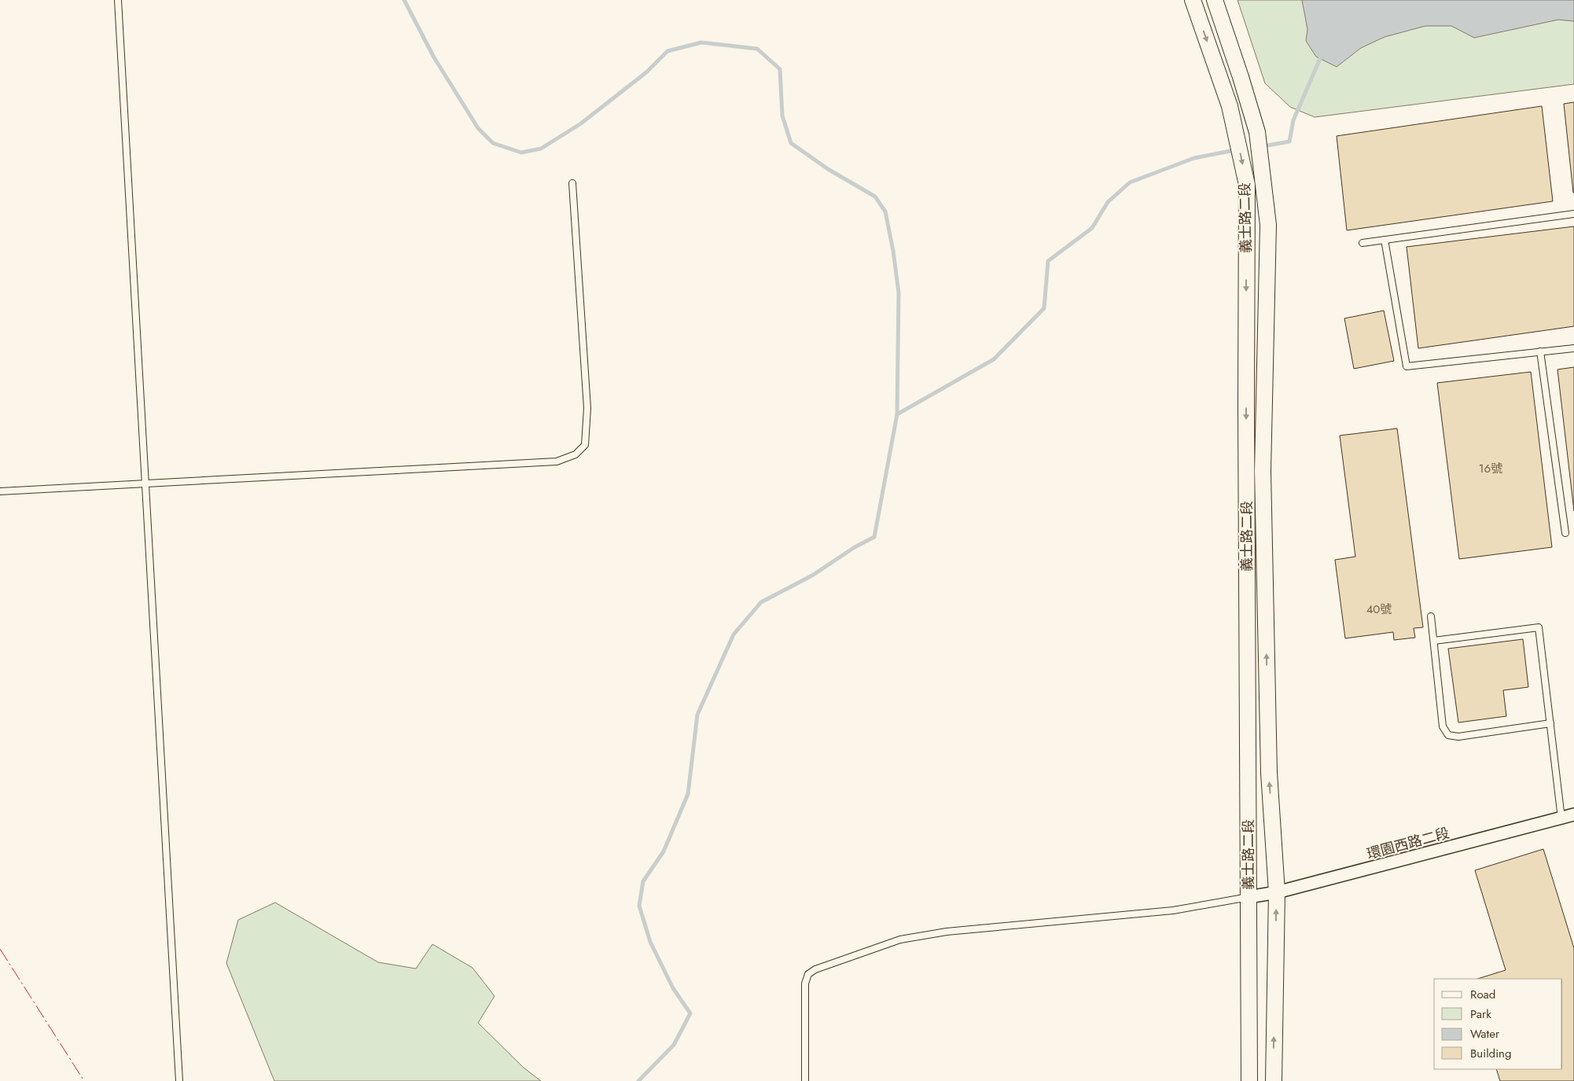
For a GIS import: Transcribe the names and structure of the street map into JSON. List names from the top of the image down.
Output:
{
  "streets": {
    "street": ["義士路二段", "環園西路二段"]
  },
  "crossings": [
    ["義士路二段", "環園西路二段"]
  ],
  "house_numbers": ["16號", "40號"],
  "legend": [
    "Road",
    "Park",
    "Water",
    "Building"
  ]
}
